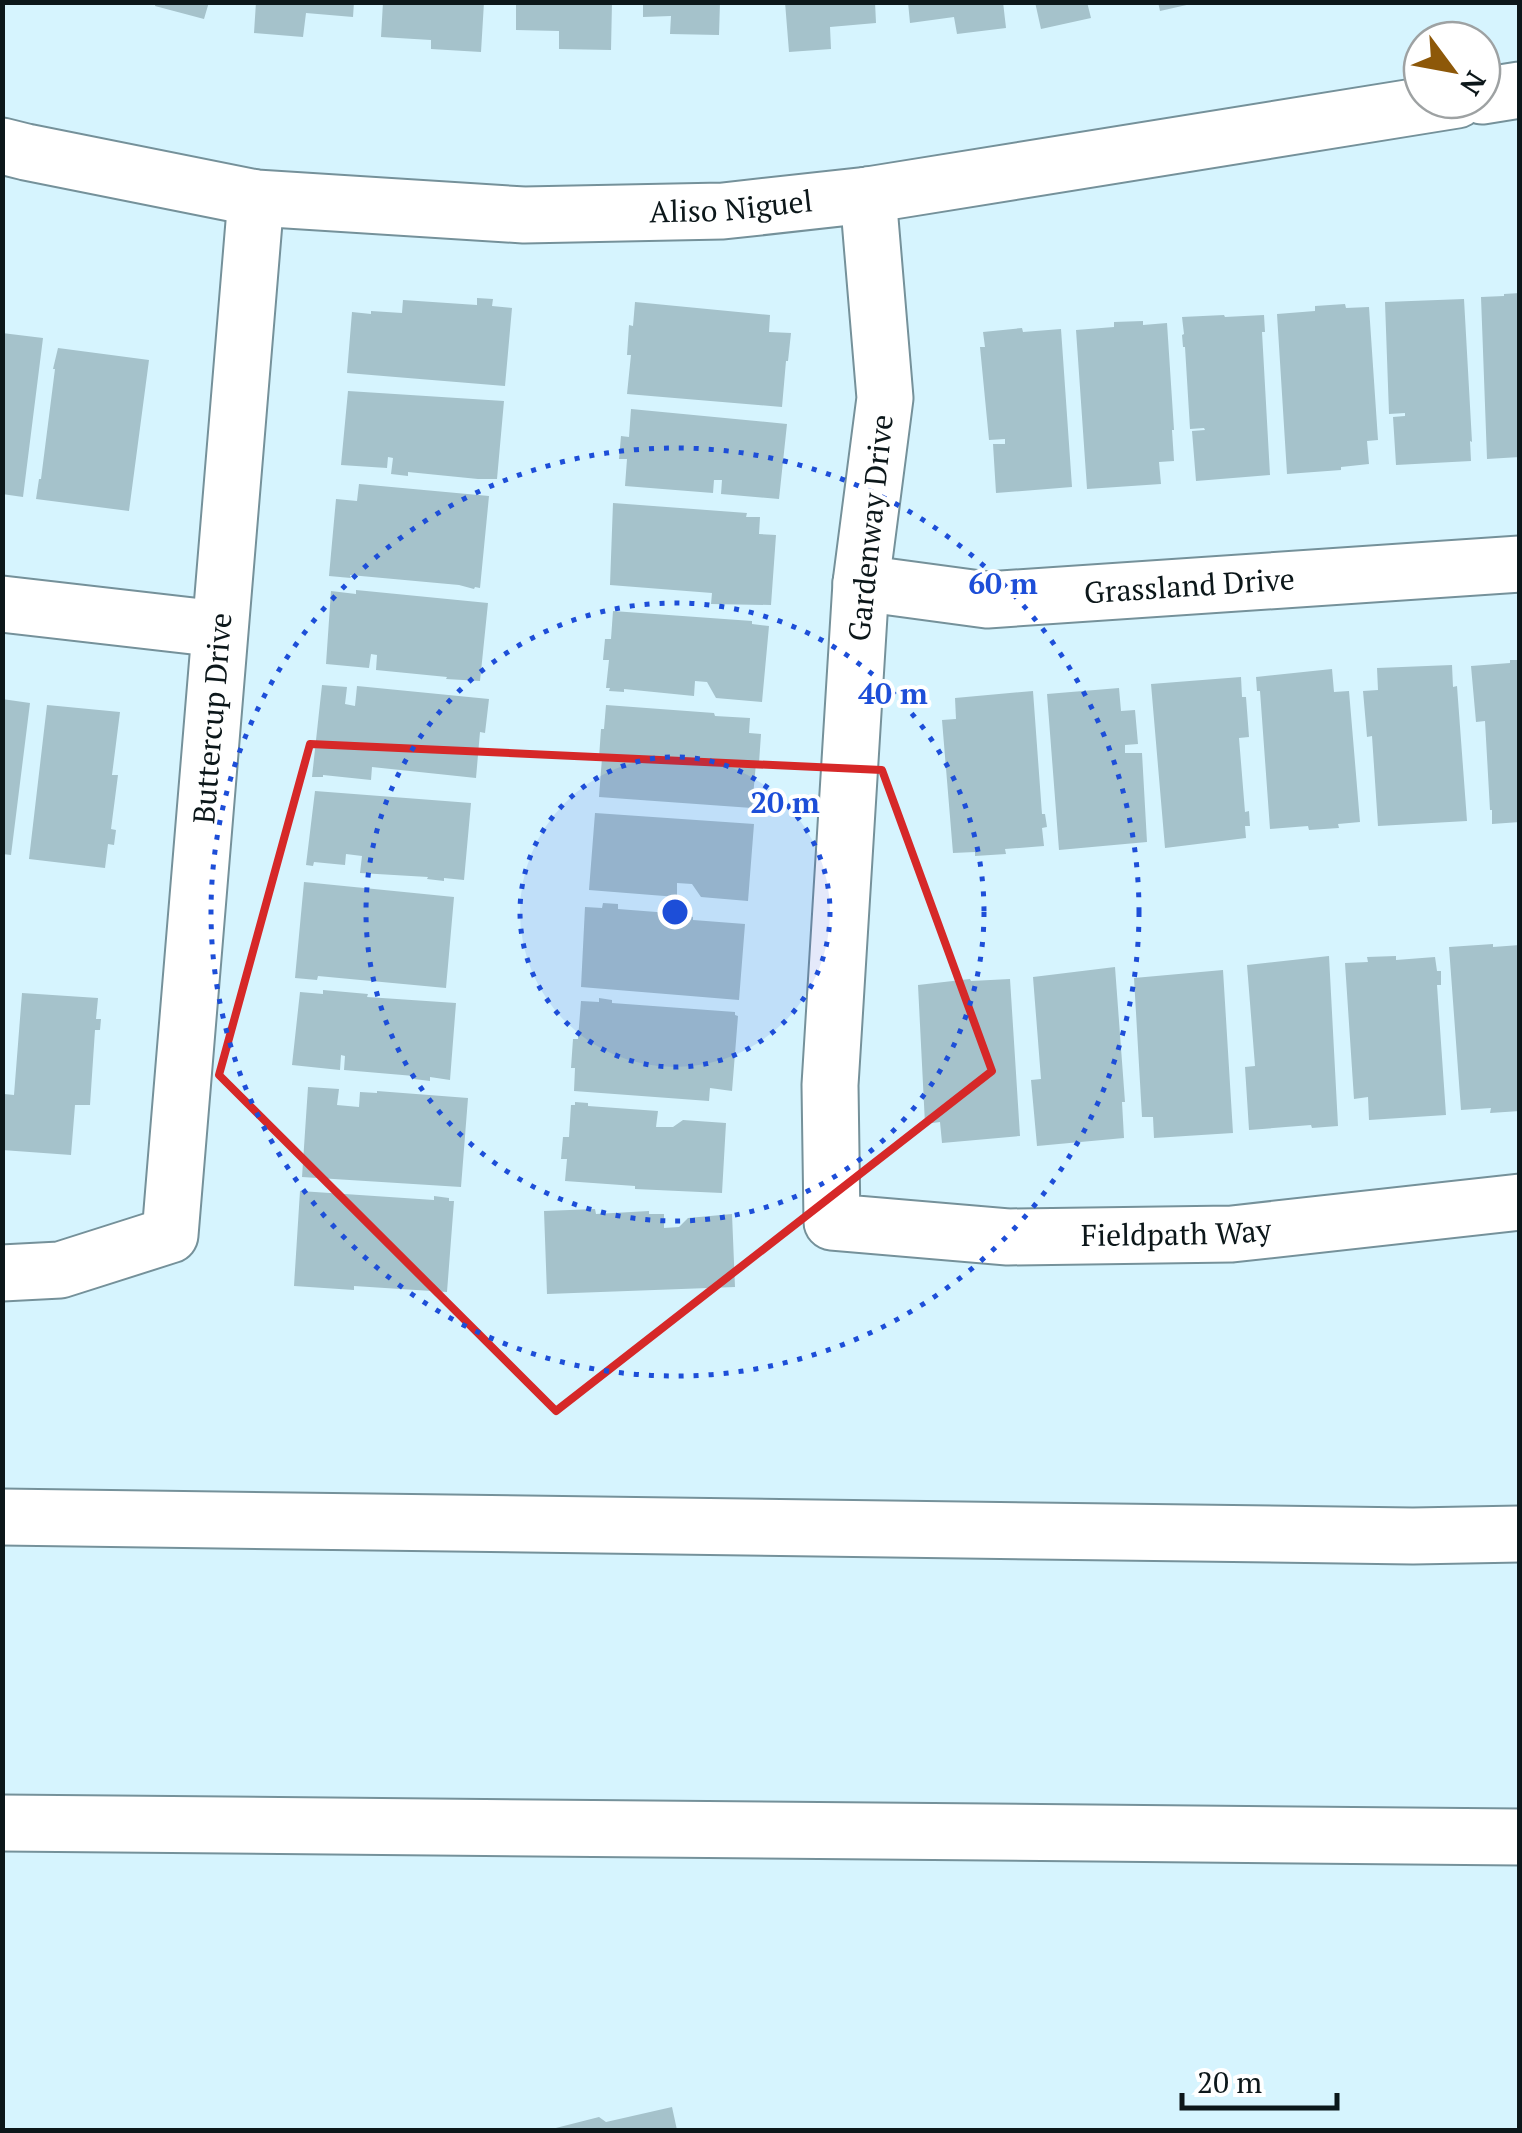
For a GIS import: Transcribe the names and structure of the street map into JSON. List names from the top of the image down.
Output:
{
  "streets": {
    "main road": [
      "Aliso Niguel",
      "Gardenway Drive",
      "Grassland Drive",
      "Buttercup Drive",
      "Fieldpath Way"
    ]
  },
  "crossings": [
    ["Aliso Niguel", "Gardenway Drive"],
    ["Aliso Niguel", "Buttercup Drive"],
    ["Gardenway Drive", "Grassland Drive"],
    ["Gardenway Drive", "Fieldpath Way"]
  ],
  "scale_bar": "20 m",
  "north": "bottom right",
  "rings": ["60 m", "40 m", "20 m"]
}
